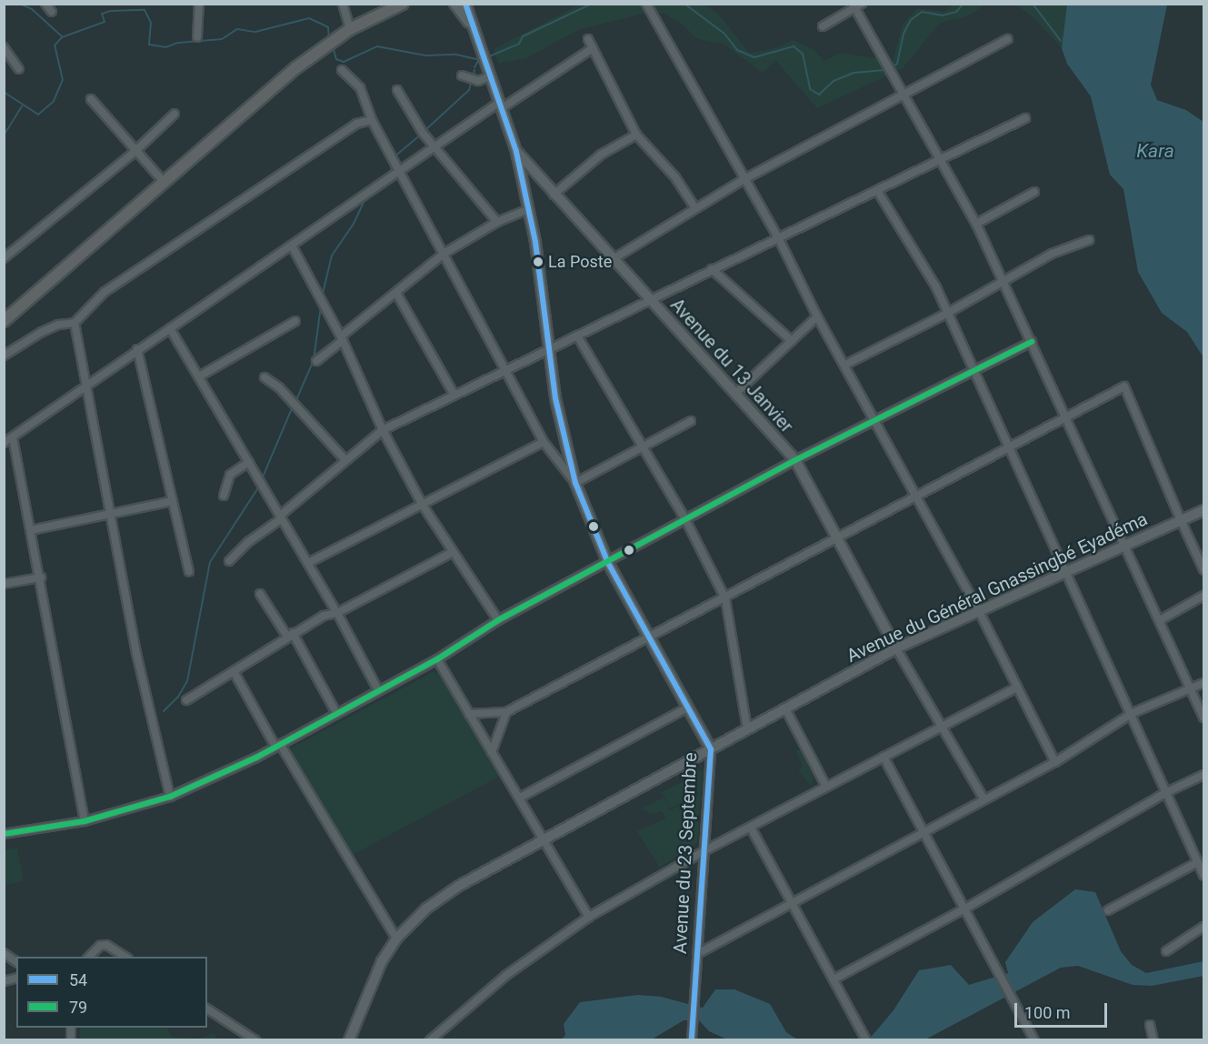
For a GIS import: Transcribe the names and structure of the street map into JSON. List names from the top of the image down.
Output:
{
  "streets": {
    "main road": ["Avenue du 13 Janvier", "Avenue du Général Gnassingbé Eyadéma", "Avenue du 23 Septembre"]
  },
  "crossings": [
    ["Avenue du 13 Janvier", "Avenue du Général Gnassingbé Eyadéma"],
    ["Avenue du 13 Janvier", "Avenue du 23 Septembre"],
    ["Avenue du Général Gnassingbé Eyadéma", "Avenue du 23 Septembre"]
  ],
  "water": ["Kara"],
  "places": ["La Poste"],
  "lines": ["transit line 54", "transit line 79"],
  "legend": ["54", "79"],
  "scale_bar": "100 m"
}
